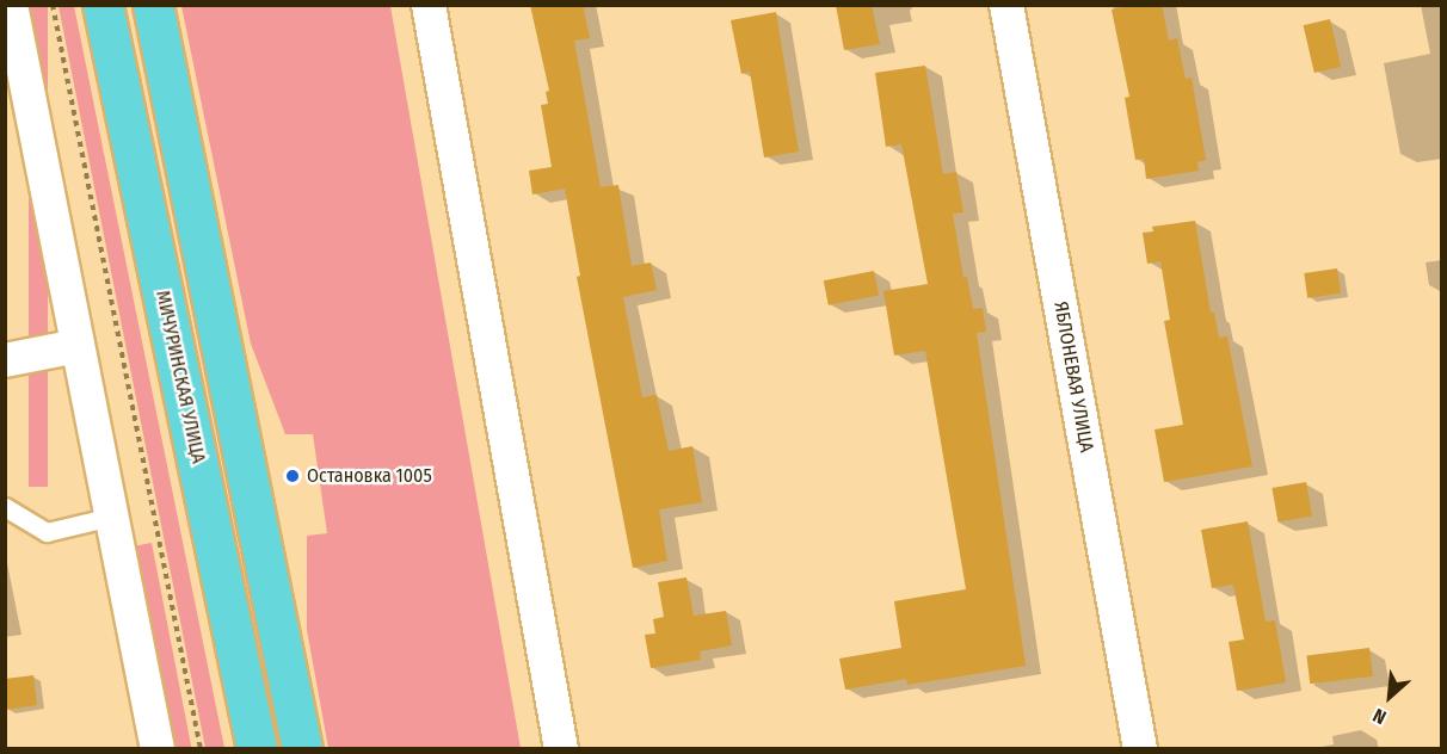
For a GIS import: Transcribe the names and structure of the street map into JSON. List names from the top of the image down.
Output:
{
  "streets": {
    "main road": ["МИЧУРИНСКАЯ УЛИЦА"],
    "street": ["ЯБЛОНЕВАЯ УЛИЦА"]
  },
  "places": ["Остановка 1005"],
  "north": "bottom left"
}
